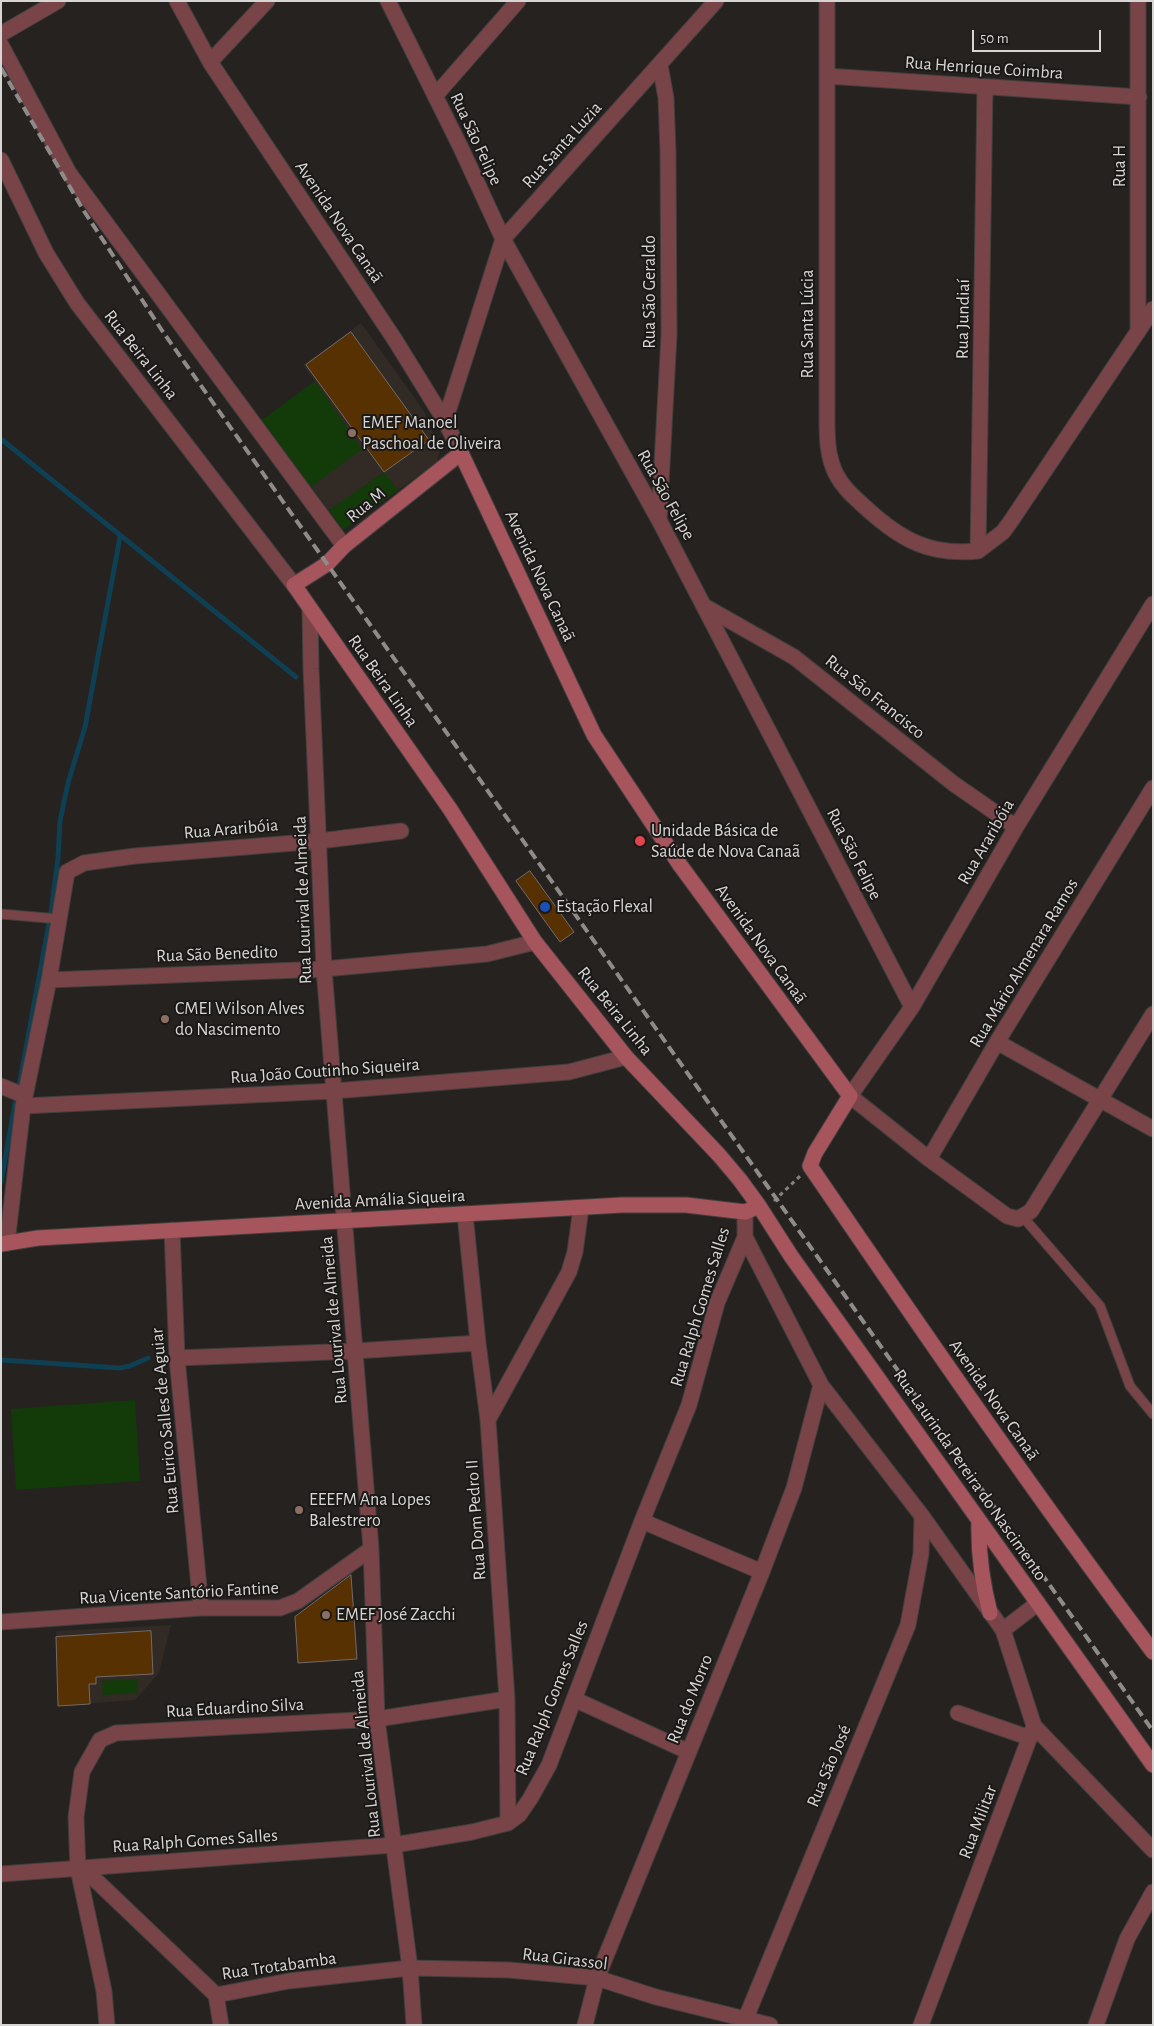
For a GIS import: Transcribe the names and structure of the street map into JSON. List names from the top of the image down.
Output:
{
  "streets": {
    "street": [
      "Rua Henrique Coimbra",
      "Rua São Felipe",
      "Rua Santa Luzia",
      "Rua H",
      "Avenida Nova Canaã",
      "Rua São Geraldo",
      "Rua Jundiaí",
      "Rua Santa Lúcia",
      "Rua Beira Linha",
      "Rua M",
      "Rua São Francisco",
      "Rua Araribóia",
      "Rua Lourival de Almeida",
      "Rua São Benedito",
      "Rua Mário Almenara Ramos",
      "Rua João Coutinho Siqueira",
      "Avenida Amália Siqueira",
      "Rua Ralph Gomes Salles",
      "Rua Eurico Salles de Aguiar",
      "Rua Laurinda Pereira do Nascimento",
      "Rua Dom Pedro II",
      "Rua Vicente Santório Fantine",
      "Rua do Morro",
      "Rua Eduardino Silva",
      "Rua São José",
      "Rua Militar",
      "Rua Girassol",
      "Rua Trotabamba"
    ]
  },
  "crossings": [
    ["Rua Henrique Coimbra", "Rua H"],
    ["Rua Henrique Coimbra", "Rua Jundiaí"],
    ["Rua Henrique Coimbra", "Rua Santa Lúcia"],
    ["Rua São Felipe", "Rua Santa Luzia"],
    ["Rua São Felipe", "Rua São Geraldo"],
    ["Rua São Felipe", "Rua São Francisco"],
    ["Rua São Felipe", "Rua Araribóia"],
    ["Rua Santa Luzia", "Avenida Nova Canaã"],
    ["Rua Santa Luzia", "Rua São Geraldo"],
    ["Avenida Nova Canaã", "Rua M"],
    ["Avenida Nova Canaã", "Rua Araribóia"],
    ["Rua Jundiaí", "Rua Santa Lúcia"],
    ["Rua Beira Linha", "Rua M"],
    ["Rua Beira Linha", "Rua Lourival de Almeida"],
    ["Rua Beira Linha", "Rua São Benedito"],
    ["Rua Beira Linha", "Rua João Coutinho Siqueira"],
    ["Rua Beira Linha", "Avenida Amália Siqueira"],
    ["Rua Beira Linha", "Rua Laurinda Pereira do Nascimento"],
    ["Rua São Francisco", "Rua Araribóia"],
    ["Rua Araribóia", "Rua Lourival de Almeida"],
    ["Rua Lourival de Almeida", "Rua São Benedito"],
    ["Rua Lourival de Almeida", "Rua João Coutinho Siqueira"],
    ["Rua Lourival de Almeida", "Avenida Amália Siqueira"],
    ["Rua Lourival de Almeida", "Rua Ralph Gomes Salles"],
    ["Rua Lourival de Almeida", "Rua Vicente Santório Fantine"],
    ["Rua Lourival de Almeida", "Rua Eduardino Silva"],
    ["Rua Lourival de Almeida", "Rua Girassol"],
    ["Rua Lourival de Almeida", "Rua Trotabamba"],
    ["Avenida Amália Siqueira", "Rua Ralph Gomes Salles"],
    ["Avenida Amália Siqueira", "Rua Eurico Salles de Aguiar"],
    ["Avenida Amália Siqueira", "Rua Laurinda Pereira do Nascimento"],
    ["Avenida Amália Siqueira", "Rua Dom Pedro II"],
    ["Rua Ralph Gomes Salles", "Rua Dom Pedro II"],
    ["Rua Ralph Gomes Salles", "Rua Eduardino Silva"],
    ["Rua Ralph Gomes Salles", "Rua Trotabamba"],
    ["Rua Eurico Salles de Aguiar", "Rua Vicente Santório Fantine"],
    ["Rua Dom Pedro II", "Rua Eduardino Silva"],
    ["Rua do Morro", "Rua Girassol"],
    ["Rua Eduardino Silva", "Rua Trotabamba"],
    ["Rua São José", "Rua Girassol"],
    ["Rua Girassol", "Rua Trotabamba"]
  ],
  "places": [
    "EMEF Manoel Paschoal de Oliveira",
    "Unidade Básica de Saúde de Nova Canaã",
    "Estação Flexal",
    "CMEI Wilson Alves do Nascimento",
    "EEEFM Ana Lopes Balestrero",
    "EMEF José Zacchi"
  ],
  "scale_bar": "50 m"
}
